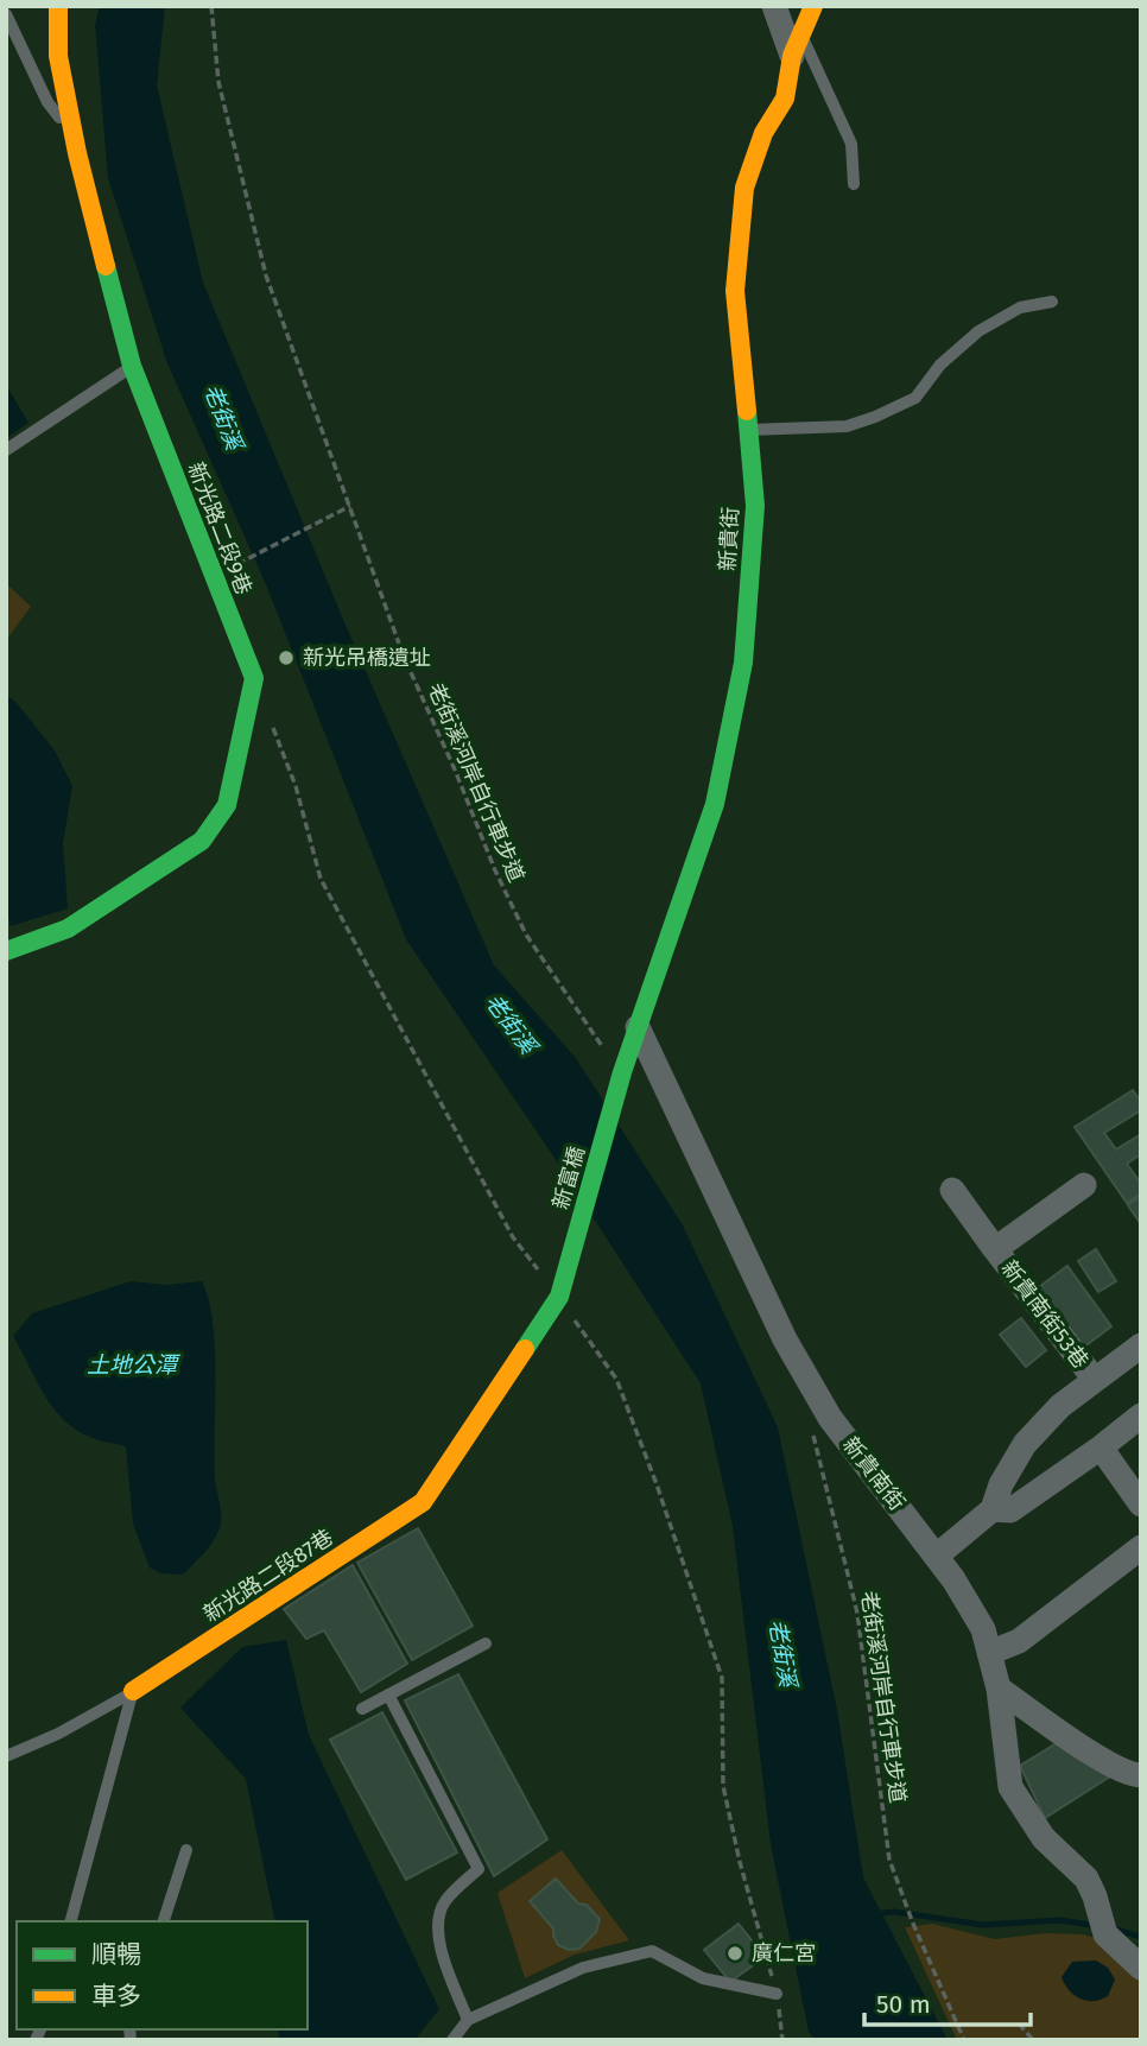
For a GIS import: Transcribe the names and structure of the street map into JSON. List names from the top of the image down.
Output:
{
  "streets": {
    "street": [
      "新光路二段9巷",
      "新貴街",
      "新富橋",
      "新貴南街53巷",
      "新貴南街",
      "新光路二段87巷"
    ],
    "path": ["老街溪河岸自行車步道"]
  },
  "crossings": [
    ["新貴街", "新富橋"],
    ["新貴街", "新貴南街"],
    ["新富橋", "新光路二段87巷"],
    ["新貴南街53巷", "新貴南街"]
  ],
  "water": ["老街溪", "土地公潭"],
  "places": ["新光吊橋遺址", "廣仁宮"],
  "legend": ["順暢", "車多"],
  "scale_bar": "50 m"
}
